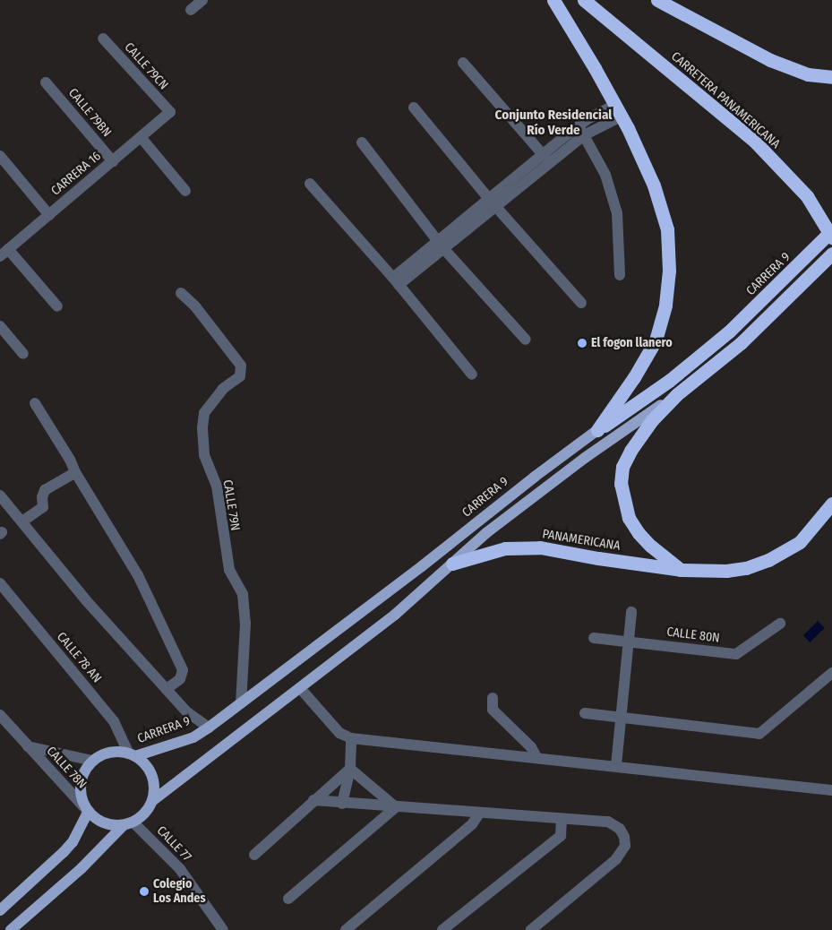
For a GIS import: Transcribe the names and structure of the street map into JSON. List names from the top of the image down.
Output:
{
  "streets": {
    "highway": ["CARRETERA PANAMERICANA", "CARRERA 9", "PANAMERICANA"],
    "street": [
      "CALLE 79CN",
      "CALLE 79BN",
      "CARRERA 16",
      "CALLE 79N",
      "CALLE 80N",
      "CALLE 78 AN",
      "CALLE 78N",
      "CALLE 77"
    ]
  },
  "crossings": [
    ["CALLE 79CN", "CARRERA 16"],
    ["CALLE 79BN", "CARRERA 16"],
    ["CARRERA 9", "CALLE 79N"],
    ["CARRERA 9", "CALLE 78 AN"],
    ["CARRERA 9", "CALLE 78N"],
    ["CARRERA 9", "CALLE 77"],
    ["CALLE 78 AN", "CALLE 78N"],
    ["CALLE 78 AN", "CALLE 77"],
    ["CALLE 78N", "CALLE 77"]
  ],
  "districts": ["Conjunto Residencial Río Verde"],
  "places": ["El fogon llanero", "Colegio Los Andes"]
}
